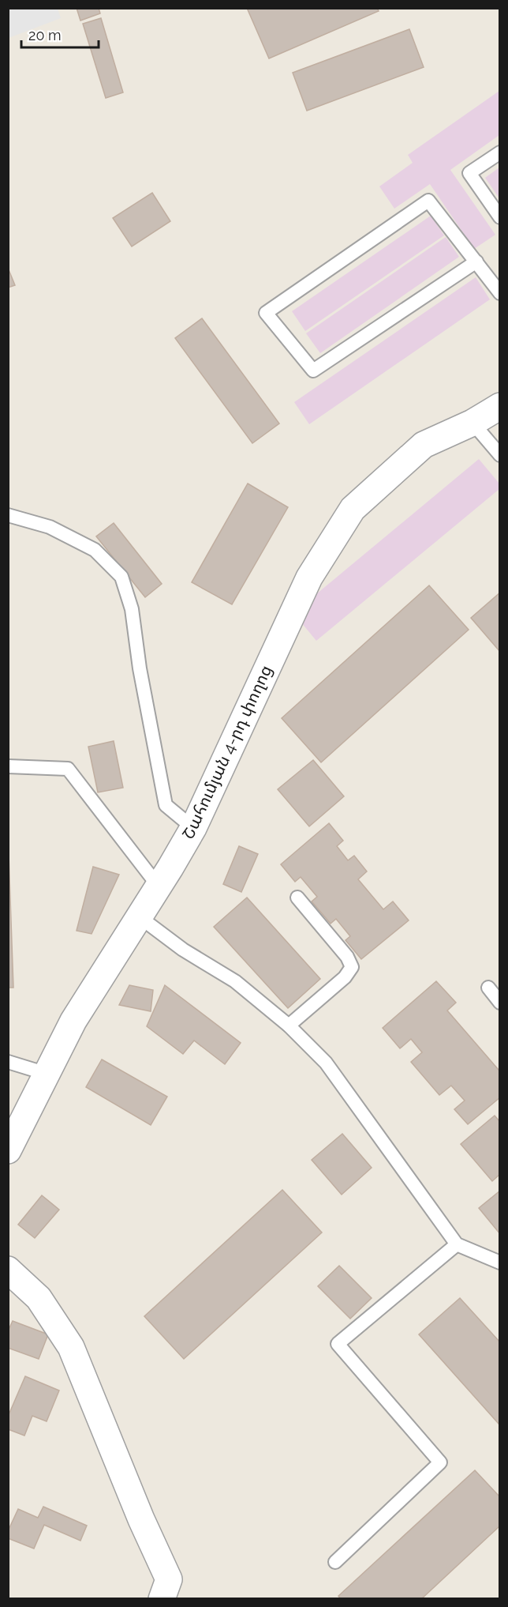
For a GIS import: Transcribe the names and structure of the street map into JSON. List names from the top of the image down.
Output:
{
  "streets": {
    "street": ["Շահումյան 4-րդ փողոց"]
  },
  "scale_bar": "20 m"
}
